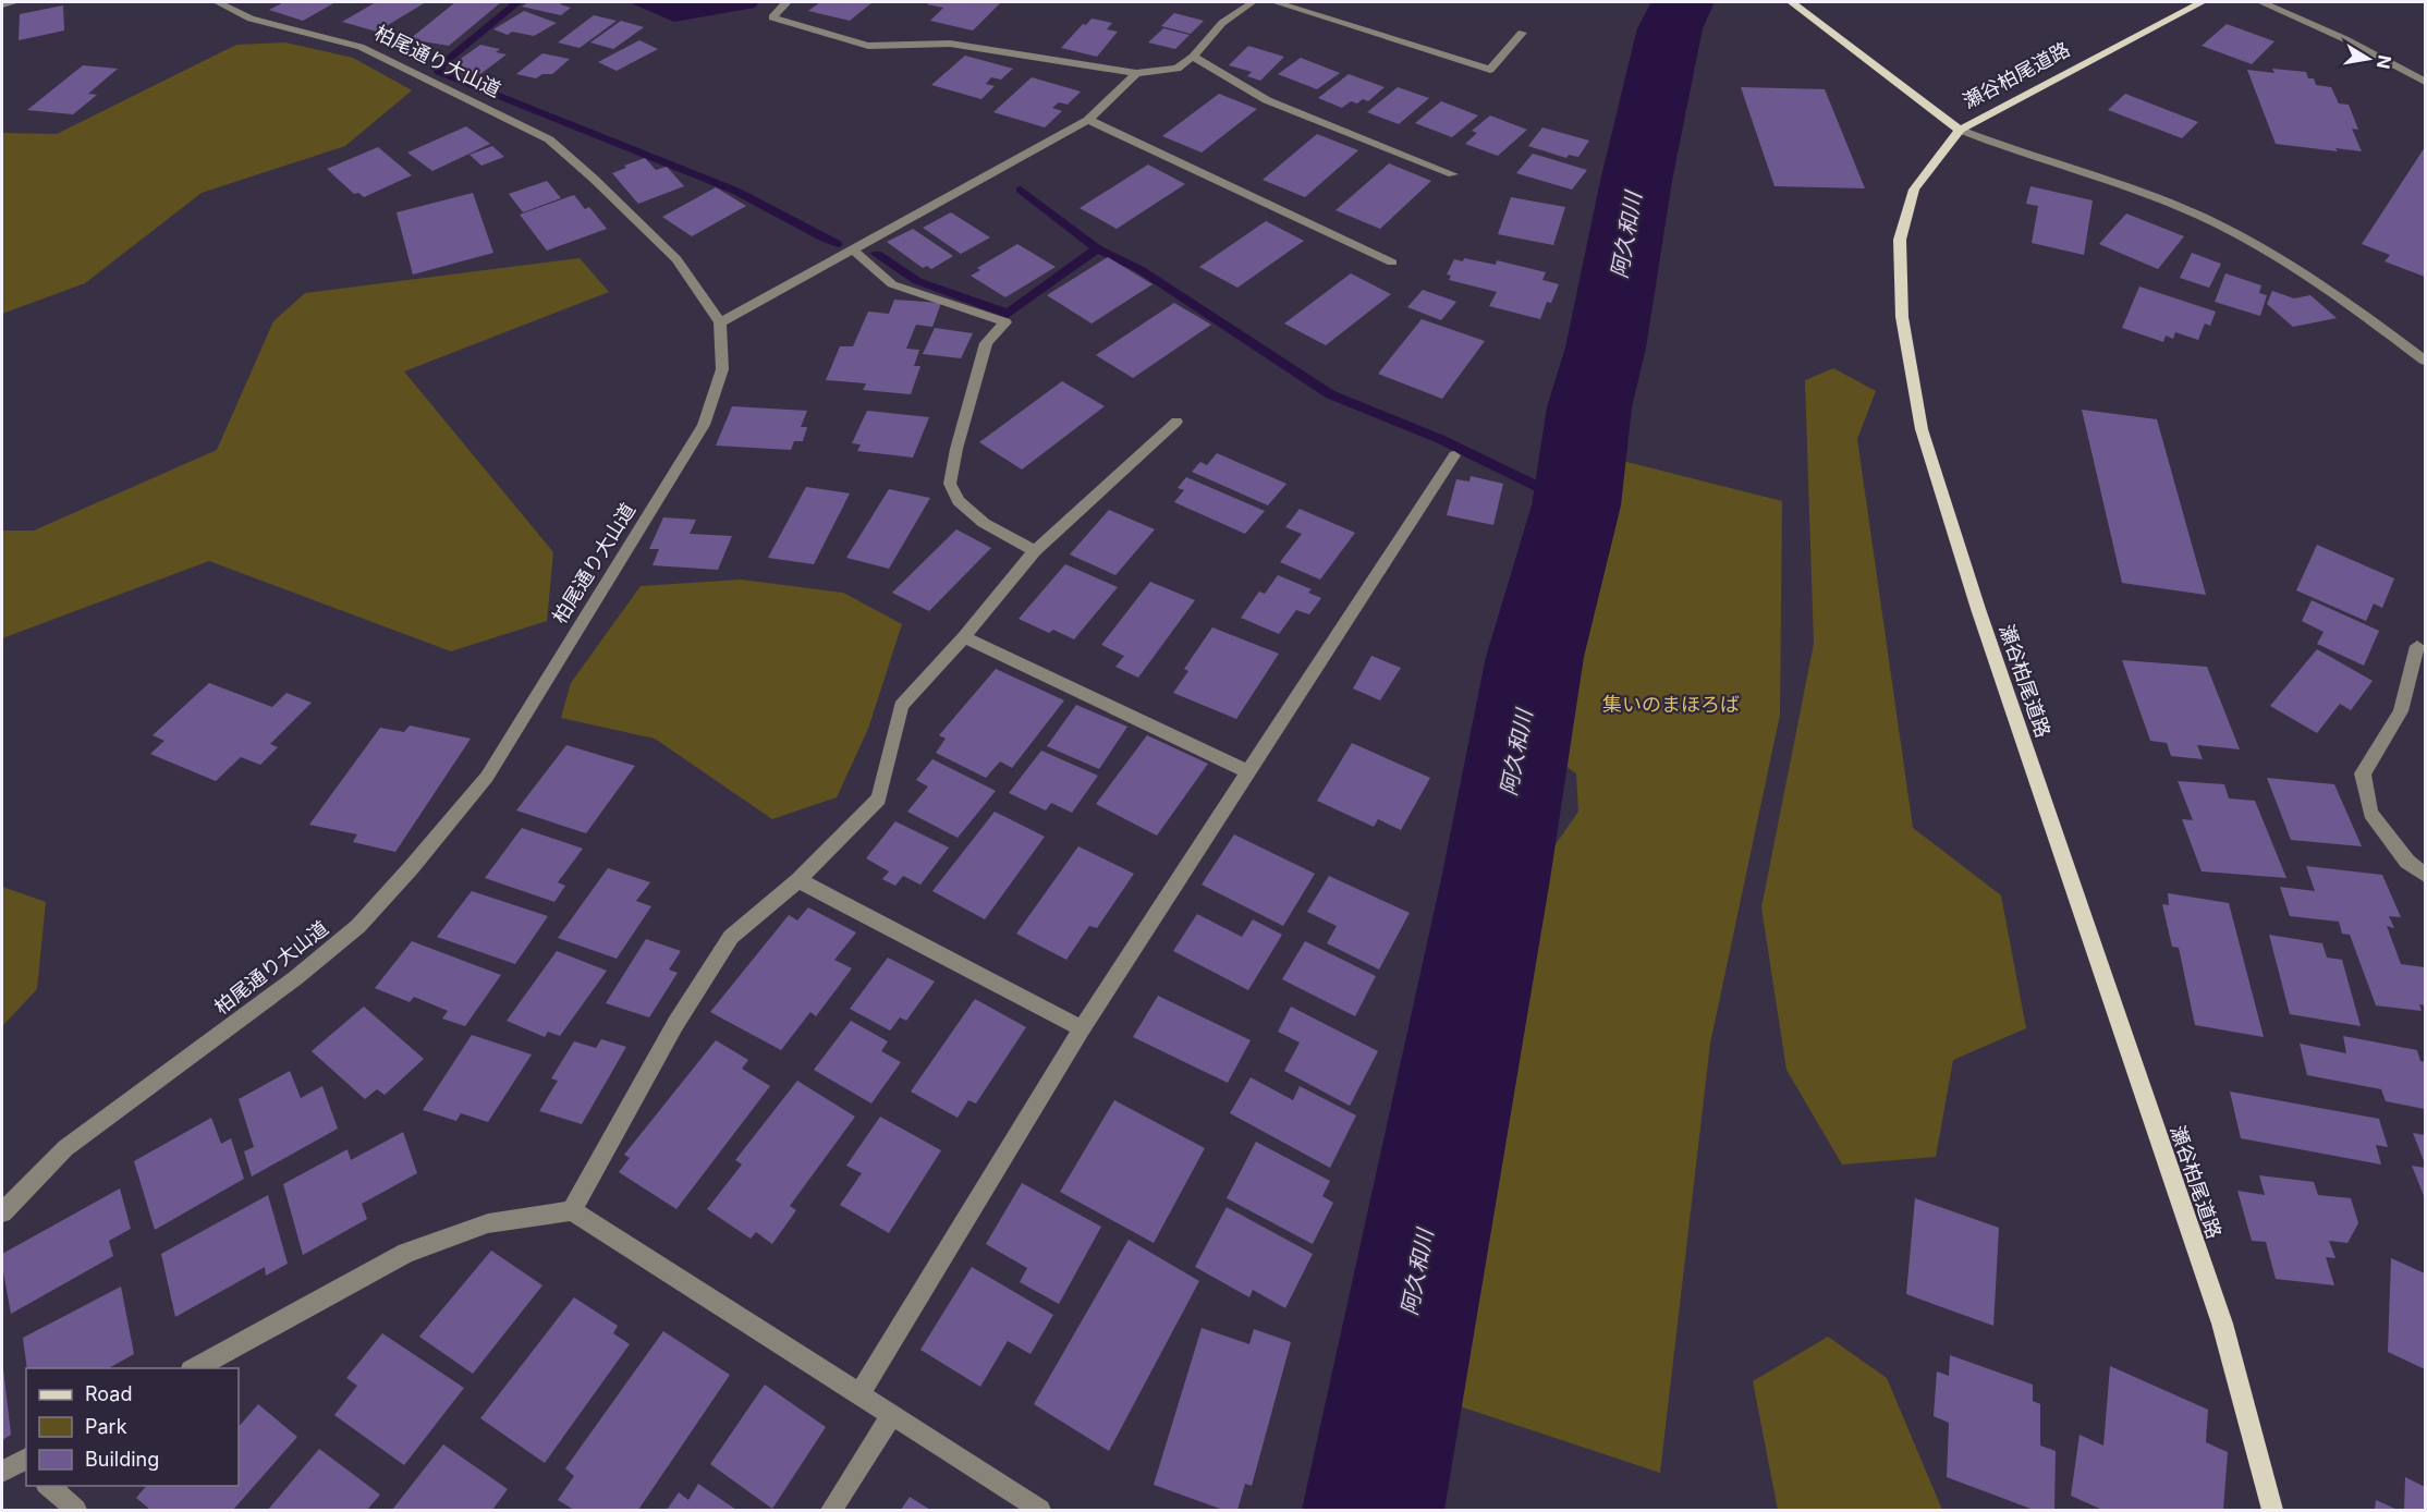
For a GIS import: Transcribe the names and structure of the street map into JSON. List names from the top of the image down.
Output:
{
  "streets": {
    "main road": ["瀬谷柏尾道路"],
    "street": ["柏尾通り大山道"]
  },
  "water": ["阿久和川"],
  "parks": ["集いのまほろば"],
  "legend": ["Road", "Park", "Building"],
  "north": "right"
}
